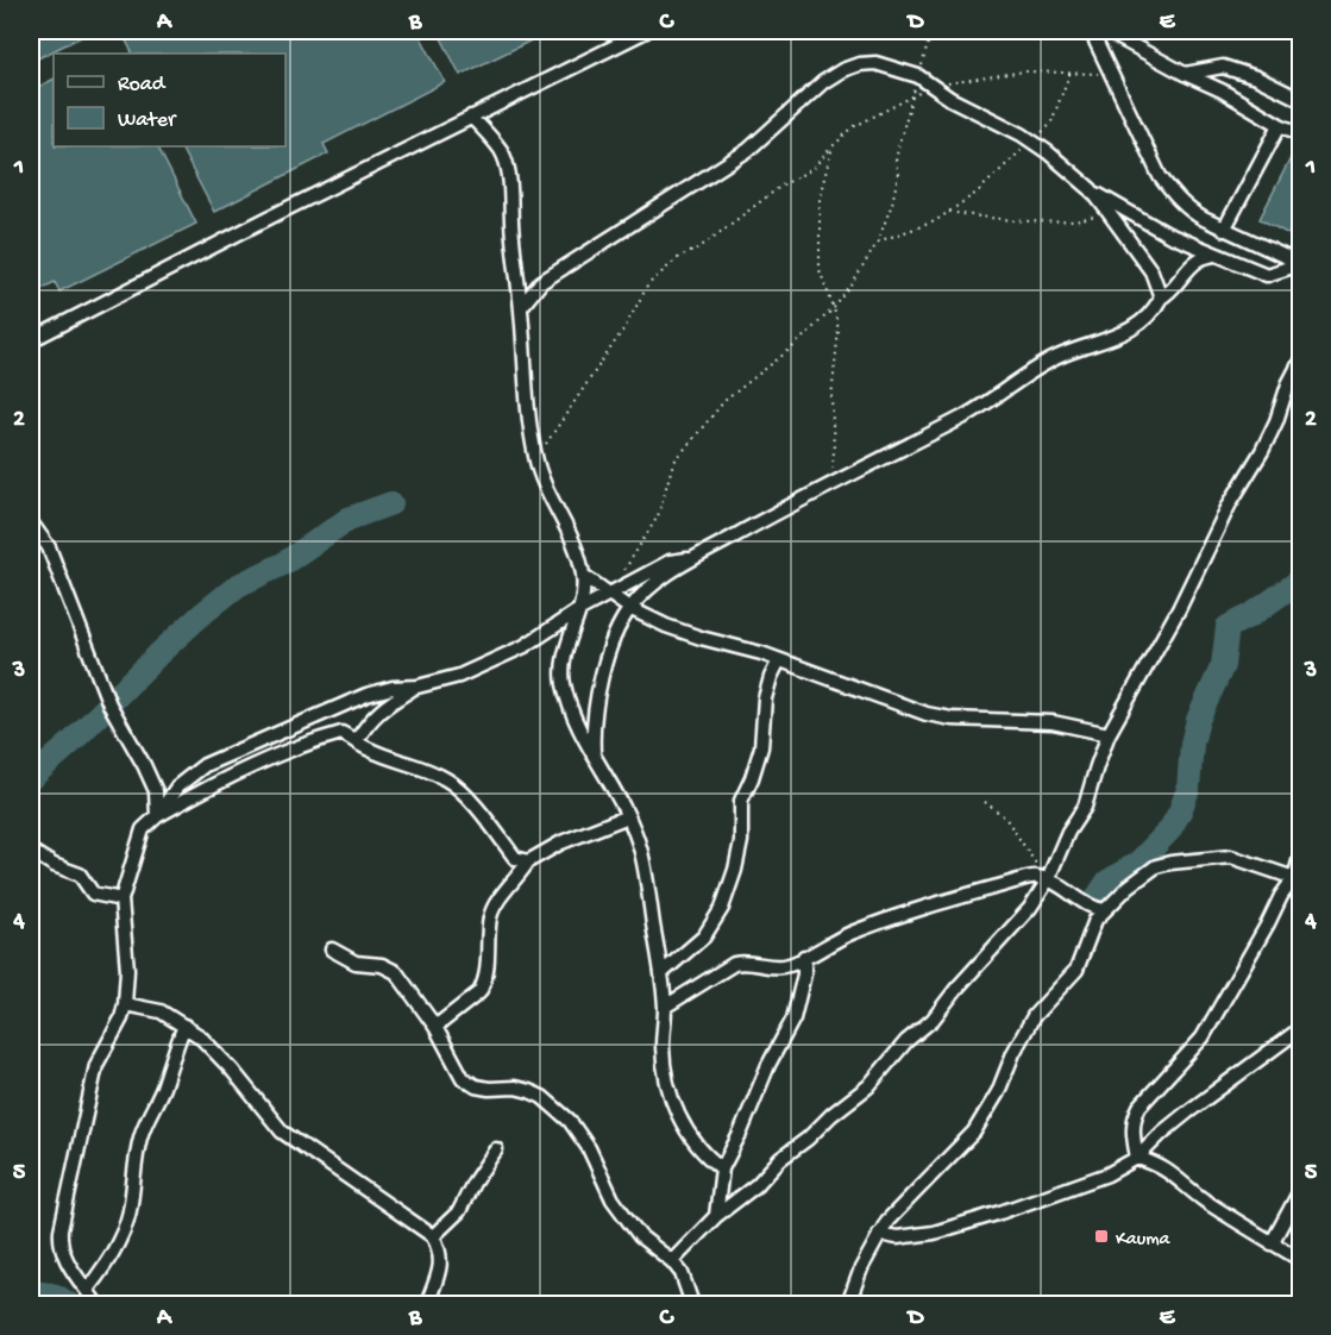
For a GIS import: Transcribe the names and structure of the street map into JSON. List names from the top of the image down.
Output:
{
  "places": {
    "transit": ["Kauma"]
  },
  "legend": ["Road", "Water"],
  "grid": {
    "columns": [
      "A",
      "B",
      "C",
      "D",
      "E"
    ],
    "rows": [
      "1",
      "2",
      "3",
      "4",
      "5"
    ]
  }
}
